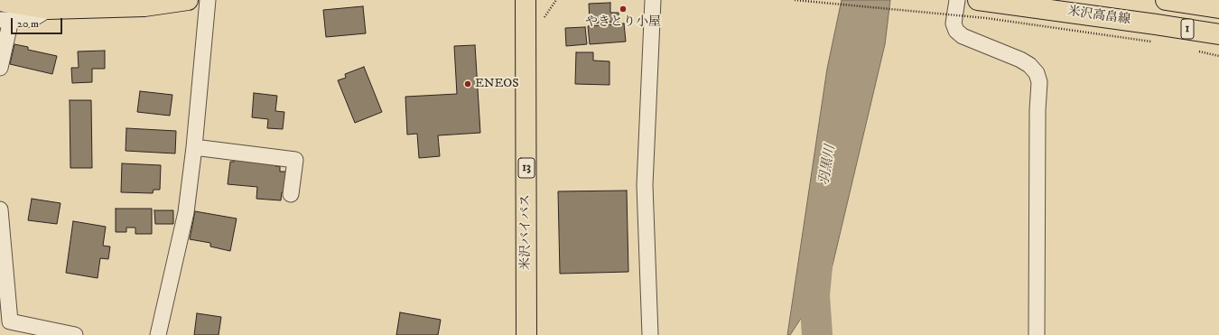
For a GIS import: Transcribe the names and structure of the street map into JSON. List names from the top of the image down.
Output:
{
  "streets": {
    "main road": [
      "米沢高畠線",
      "1",
      "13",
      "米沢バイパス"
    ]
  },
  "water": ["羽黒川"],
  "places": ["やきとり小屋", "ENEOS"],
  "scale_bar": "20 m"
}
